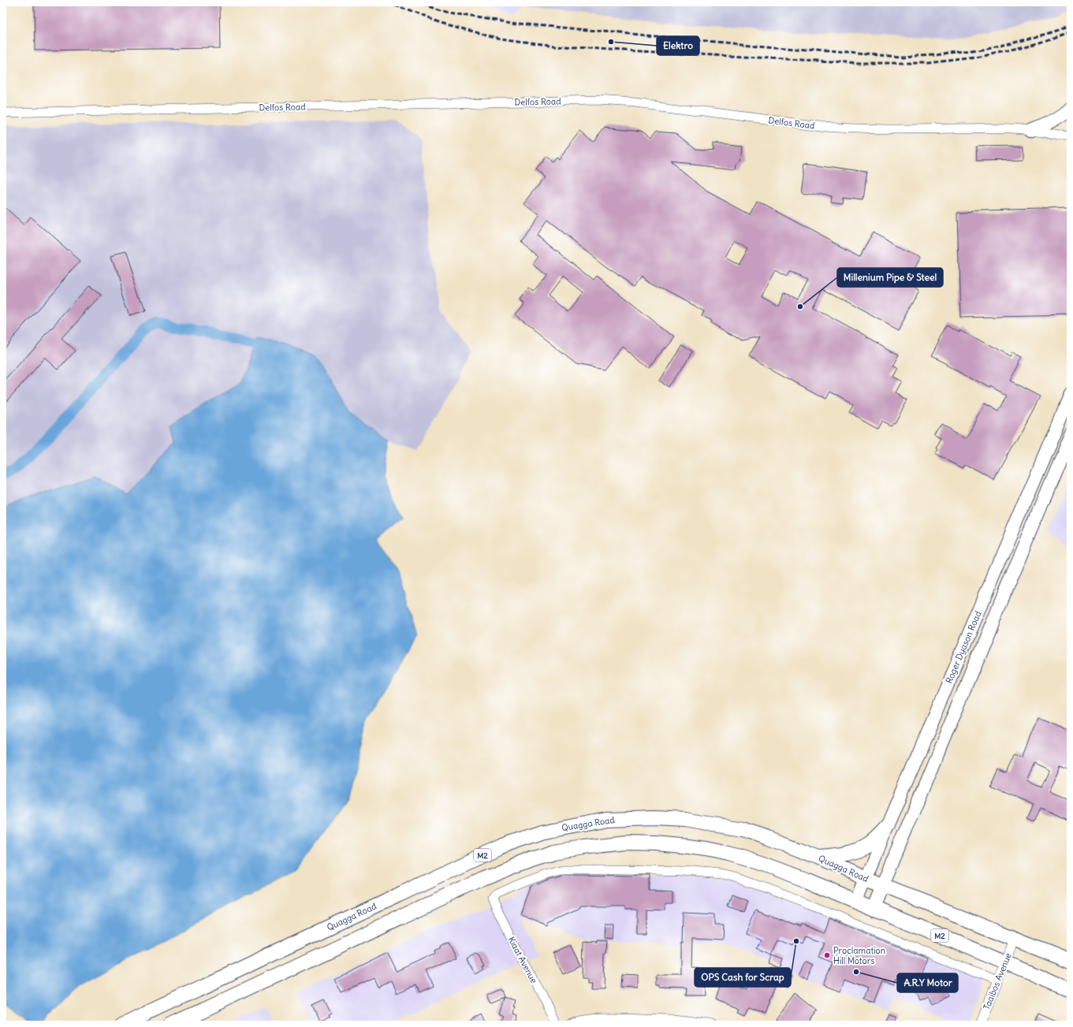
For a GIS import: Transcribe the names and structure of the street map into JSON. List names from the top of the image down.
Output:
{
  "streets": {
    "main road": ["Roger Dyason Road", "Quagga Road", "M2"],
    "street": ["Delfos Road", "Kiaat Avenue", "Taaibos Avenue"]
  },
  "crossings": [
    ["Roger Dyason Road", "Quagga Road"],
    ["Roger Dyason Road", "M2"],
    ["Quagga Road", "Taaibos Avenue"],
    ["M2", "Taaibos Avenue"],
    ["Kiaat Avenue", "Taaibos Avenue"]
  ],
  "places": [
    "Elektro",
    "Millenium Pipe & Steel",
    "OPS Cash for Scrap",
    "Proclamation Hill Motors",
    "A.R.Y Motor"
  ]
}
